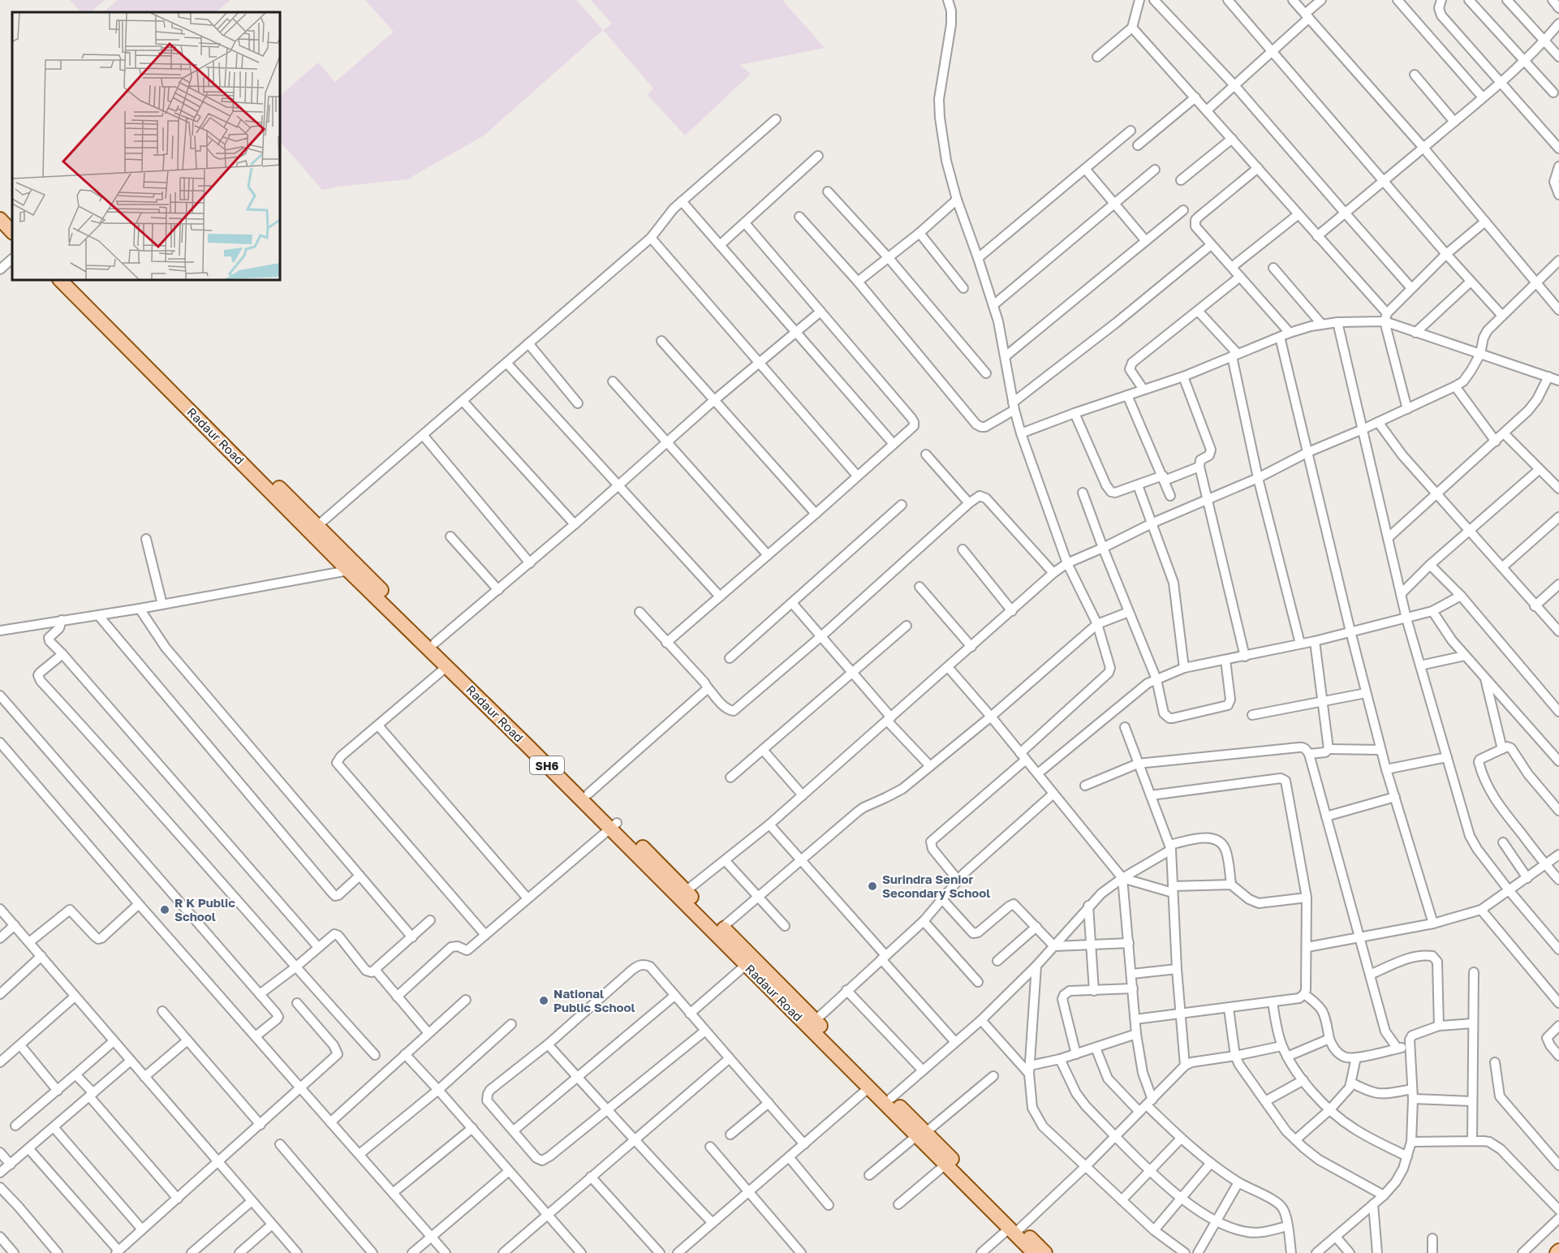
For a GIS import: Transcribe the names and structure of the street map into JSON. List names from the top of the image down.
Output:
{
  "streets": {
    "main road": ["Radaur Road", "SH6"]
  },
  "places": ["Surindra Senior Secondary School", "R K Public School", "National Public School"]
}
